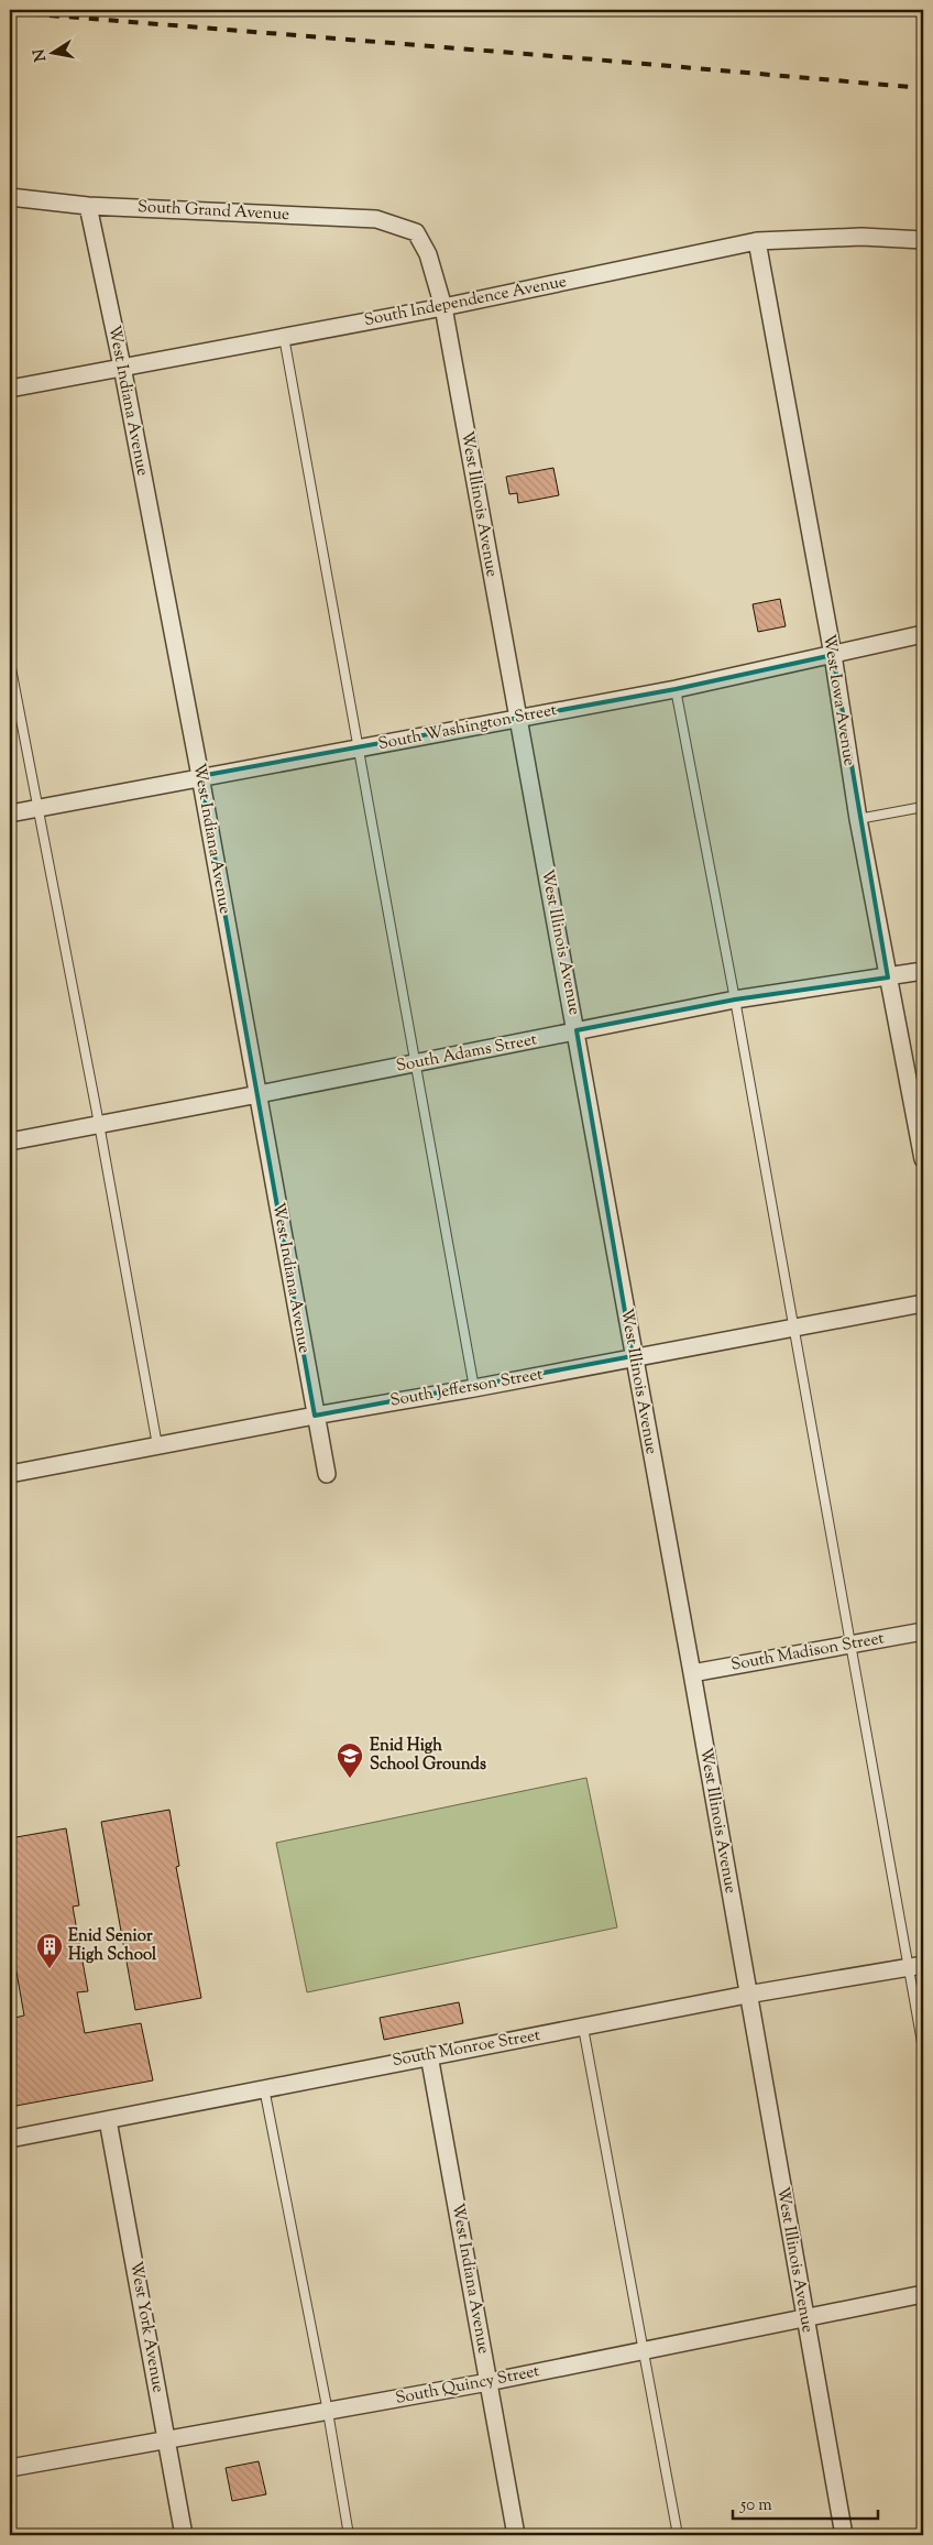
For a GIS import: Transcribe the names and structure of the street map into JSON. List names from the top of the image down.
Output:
{
  "streets": {
    "street": [
      "South Grand Avenue",
      "South Independence Avenue",
      "West Indiana Avenue",
      "West Illinois Avenue",
      "West Iowa Avenue",
      "South Washington Street",
      "South Adams Street",
      "South Jefferson Street",
      "South Madison Street",
      "South Monroe Street",
      "West York Avenue",
      "South Quincy Street"
    ]
  },
  "crossings": [
    ["South Grand Avenue", "West Indiana Avenue"],
    ["South Grand Avenue", "West Illinois Avenue"],
    ["South Independence Avenue", "West Indiana Avenue"],
    ["South Independence Avenue", "West Illinois Avenue"],
    ["South Independence Avenue", "West Iowa Avenue"],
    ["West Indiana Avenue", "South Washington Street"],
    ["West Indiana Avenue", "South Adams Street"],
    ["West Indiana Avenue", "South Jefferson Street"],
    ["West Indiana Avenue", "South Monroe Street"],
    ["West Indiana Avenue", "South Quincy Street"],
    ["West Illinois Avenue", "South Washington Street"],
    ["West Illinois Avenue", "South Adams Street"],
    ["West Illinois Avenue", "South Jefferson Street"],
    ["West Illinois Avenue", "South Madison Street"],
    ["West Illinois Avenue", "South Monroe Street"],
    ["West Illinois Avenue", "South Quincy Street"],
    ["West Iowa Avenue", "South Washington Street"],
    ["West Iowa Avenue", "South Adams Street"],
    ["South Monroe Street", "West York Avenue"],
    ["West York Avenue", "South Quincy Street"]
  ],
  "places": {
    "school or university": ["Enid High School Grounds"],
    "building": ["Enid Senior High School"]
  },
  "scale_bar": "50 m",
  "north": "left"
}
